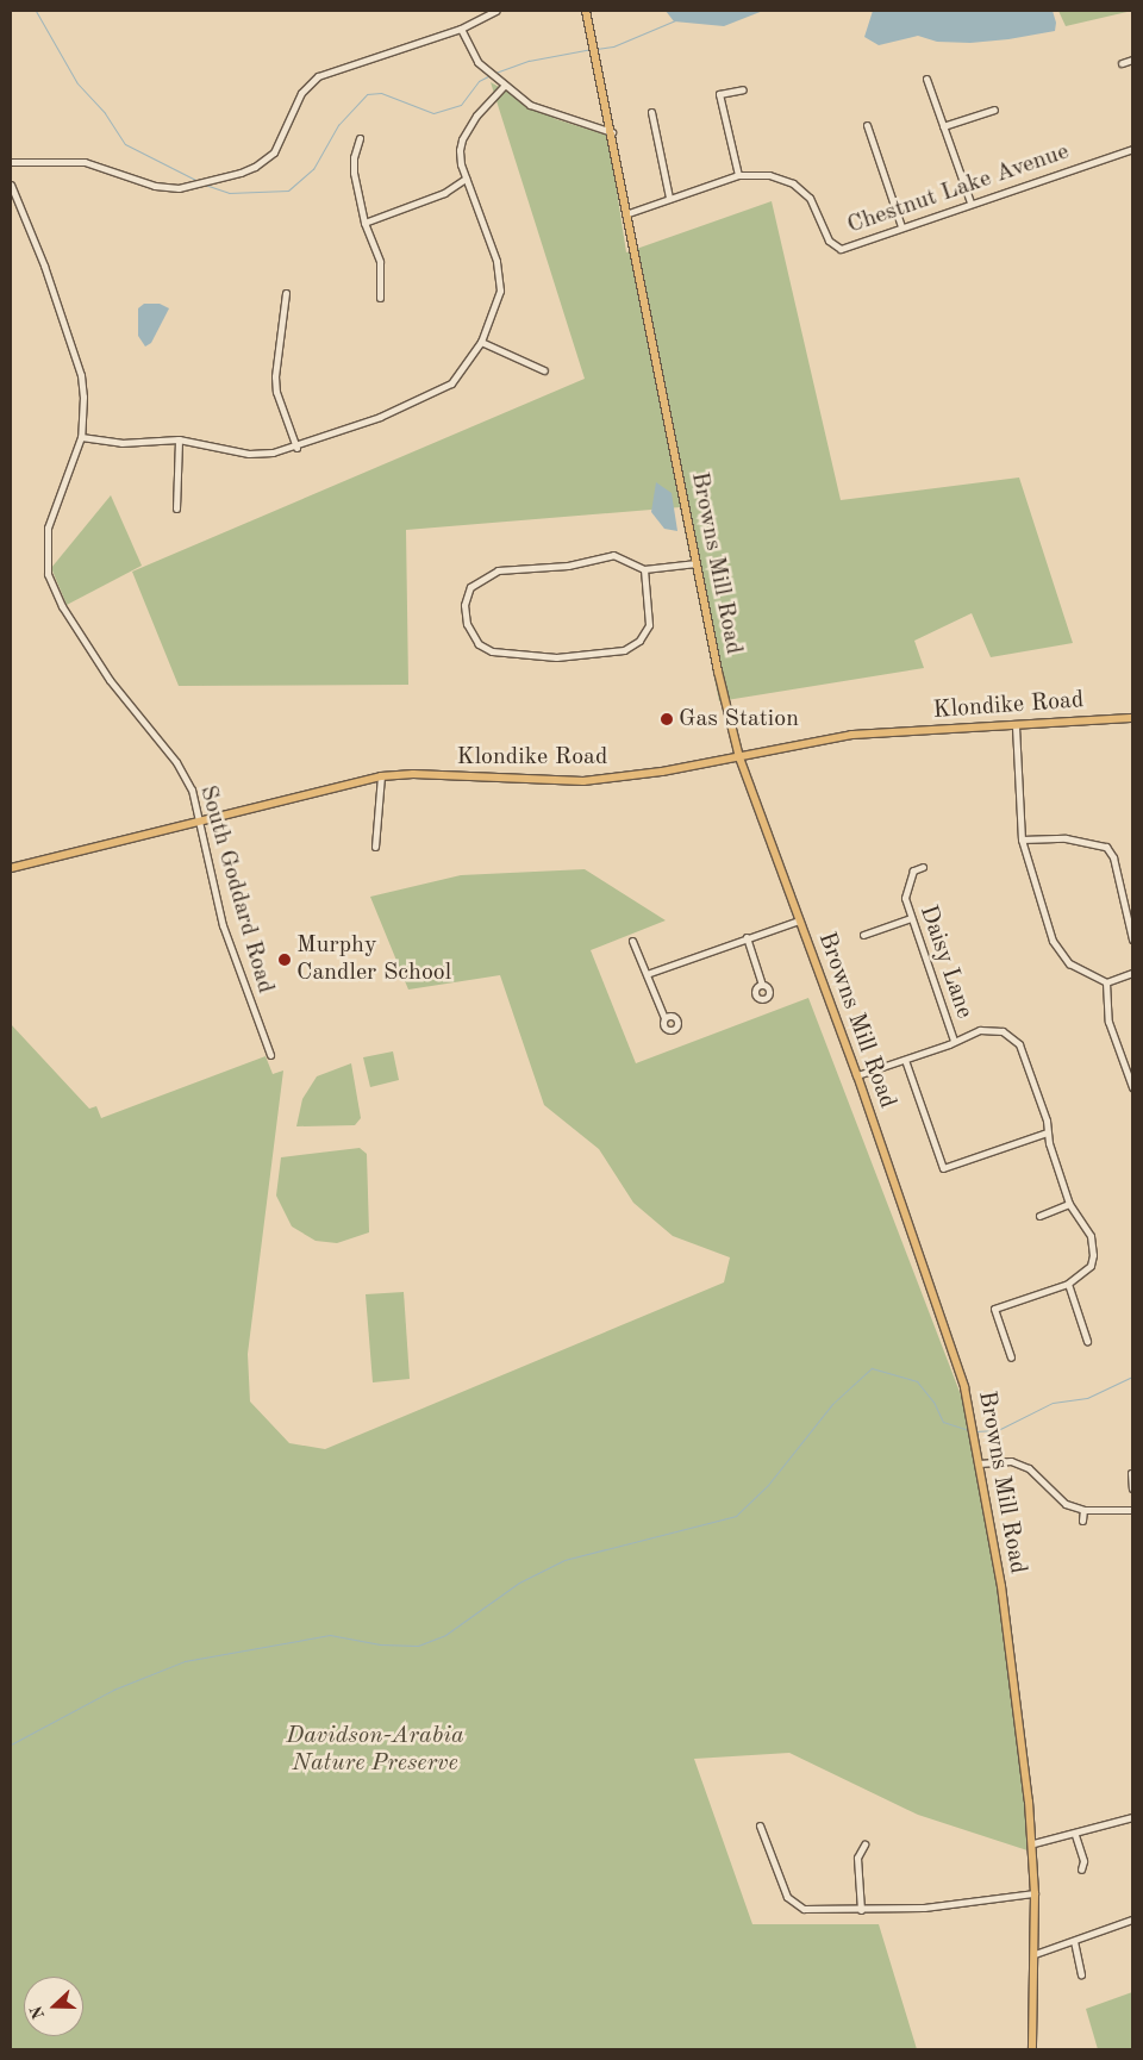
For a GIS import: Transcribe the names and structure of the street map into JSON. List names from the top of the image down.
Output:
{
  "streets": {
    "main road": ["Browns Mill Road", "Klondike Road"],
    "street": ["Chestnut Lake Avenue", "South Goddard Road", "Daisy Lane"]
  },
  "crossings": [
    ["Chestnut Lake Avenue", "Browns Mill Road"],
    ["Browns Mill Road", "Klondike Road"],
    ["Klondike Road", "South Goddard Road"]
  ],
  "parks": ["Davidson-Arabia Nature Preserve"],
  "places": ["Gas Station", "Murphy Candler School"],
  "north": "left"
}
